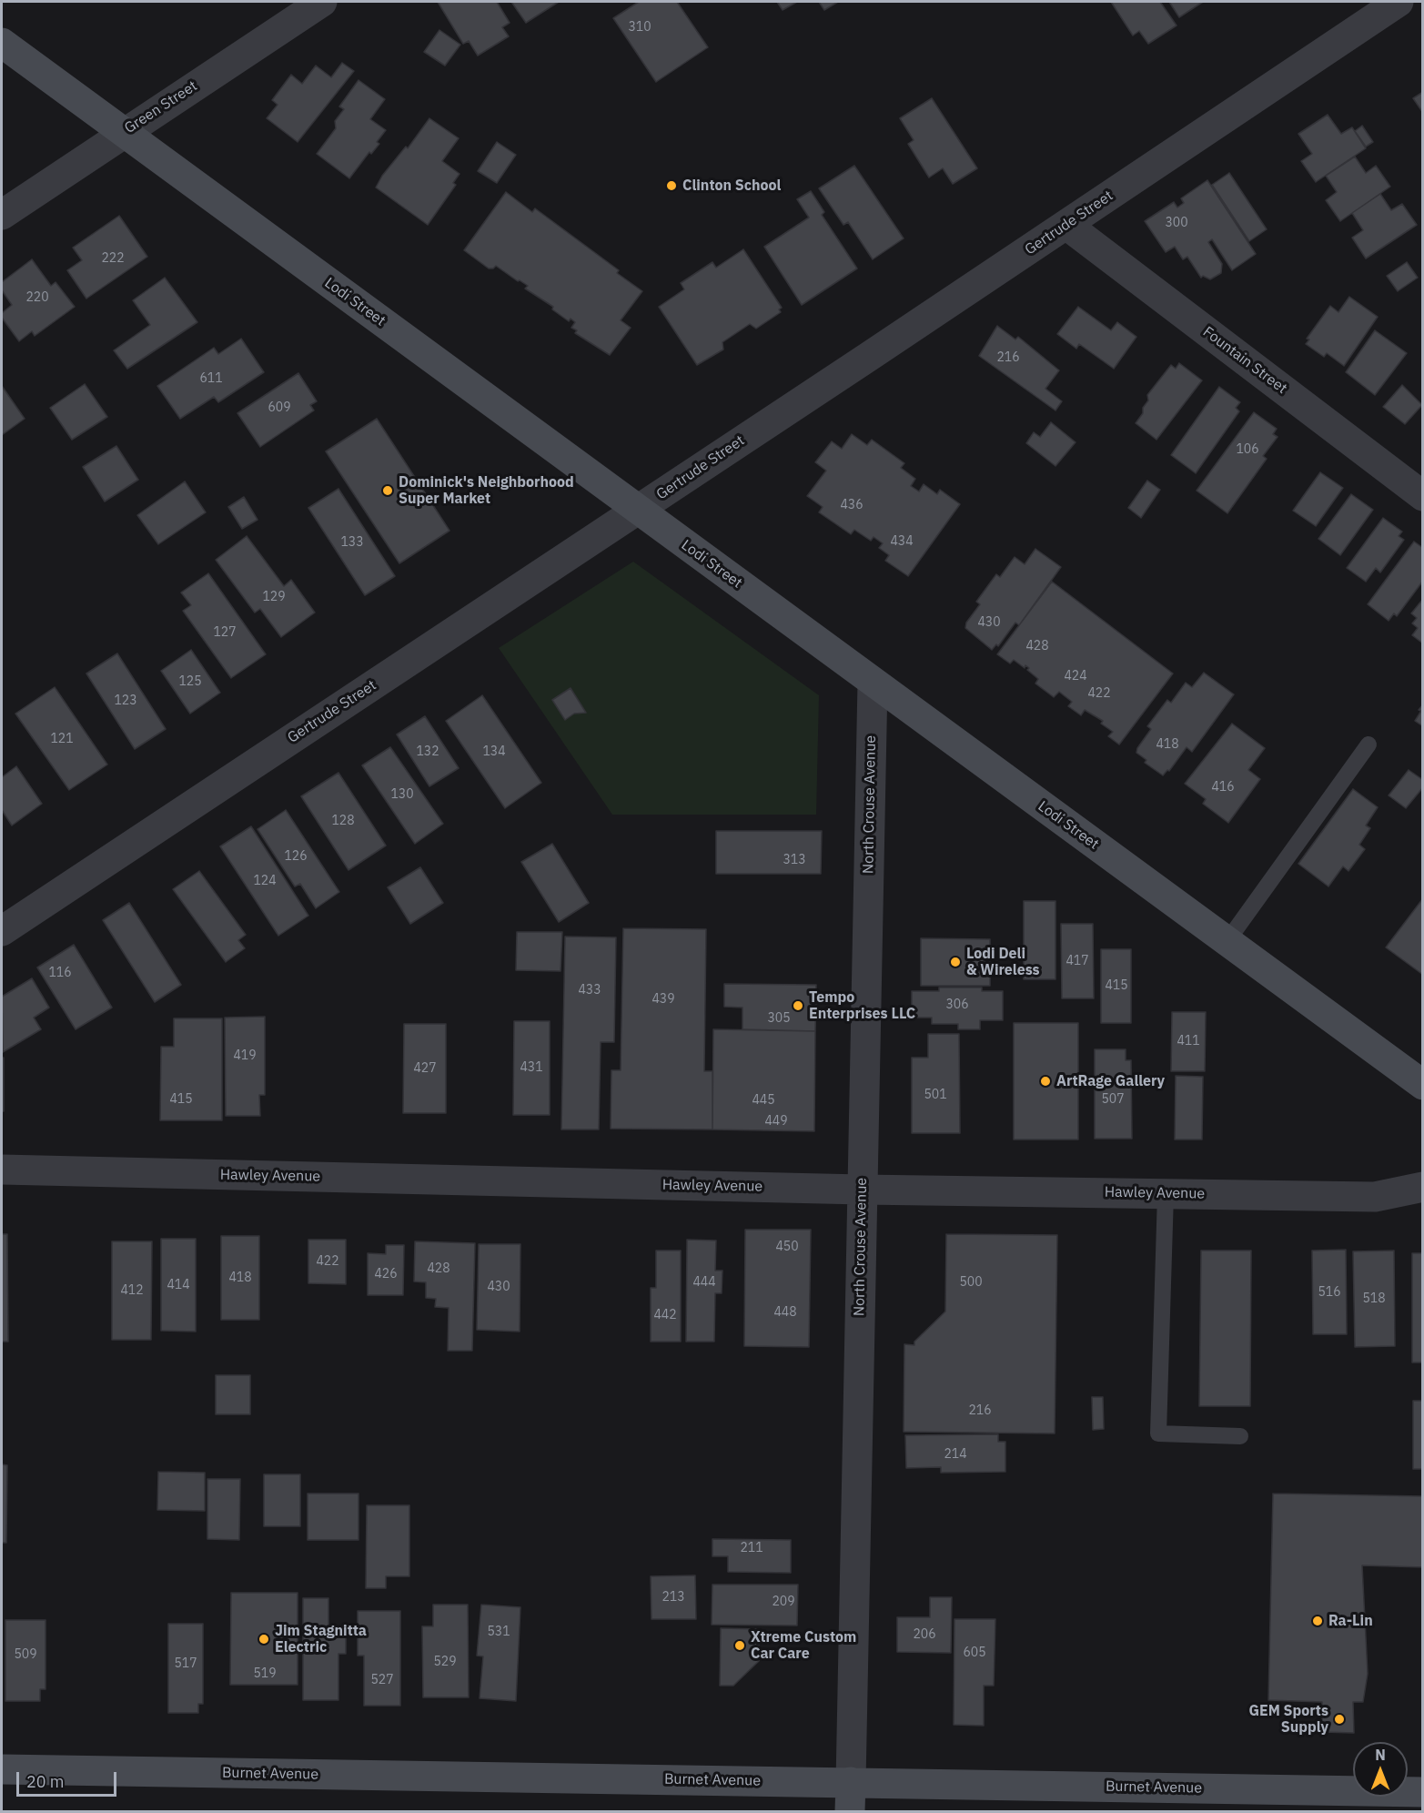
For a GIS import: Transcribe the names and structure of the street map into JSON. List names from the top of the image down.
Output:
{
  "streets": {
    "street": [
      "Green Street",
      "Gertrude Street",
      "Lodi Street",
      "Fountain Street",
      "North Crouse Avenue",
      "Hawley Avenue",
      "Burnet Avenue"
    ]
  },
  "crossings": [
    ["Green Street", "Lodi Street"],
    ["Gertrude Street", "Lodi Street"],
    ["Gertrude Street", "Fountain Street"],
    ["Lodi Street", "North Crouse Avenue"],
    ["North Crouse Avenue", "Hawley Avenue"],
    ["North Crouse Avenue", "Burnet Avenue"]
  ],
  "places": [
    "Clinton School",
    "Dominick's Neighborhood Super Market",
    "Lodi Deli & Wireless",
    "Tempo Enterprises LLC",
    "ArtRage Gallery",
    "Ra-Lin",
    "Jim Stagnitta Electric",
    "Xtreme Custom Car Care",
    "GEM Sports Supply"
  ],
  "house_numbers": [
    "310",
    "300",
    "222",
    "220",
    "216",
    "611",
    "609",
    "106",
    "436",
    "434",
    "133",
    "129",
    "430",
    "127",
    "428",
    "424",
    "125",
    "422",
    "123",
    "121",
    "418",
    "132",
    "134",
    "416",
    "130",
    "128",
    "126",
    "313",
    "124",
    "417",
    "116",
    "415",
    "433",
    "439",
    "306",
    "305",
    "411",
    "419",
    "431",
    "427",
    "501",
    "415",
    "507",
    "445",
    "449",
    "450",
    "422",
    "428",
    "426",
    "418",
    "444",
    "500",
    "414",
    "430",
    "412",
    "516",
    "518",
    "448",
    "442",
    "216",
    "214",
    "211",
    "213",
    "209",
    "531",
    "206",
    "605",
    "509",
    "529",
    "517",
    "519",
    "527"
  ],
  "scale_bar": "20 m",
  "north": "top"
}
